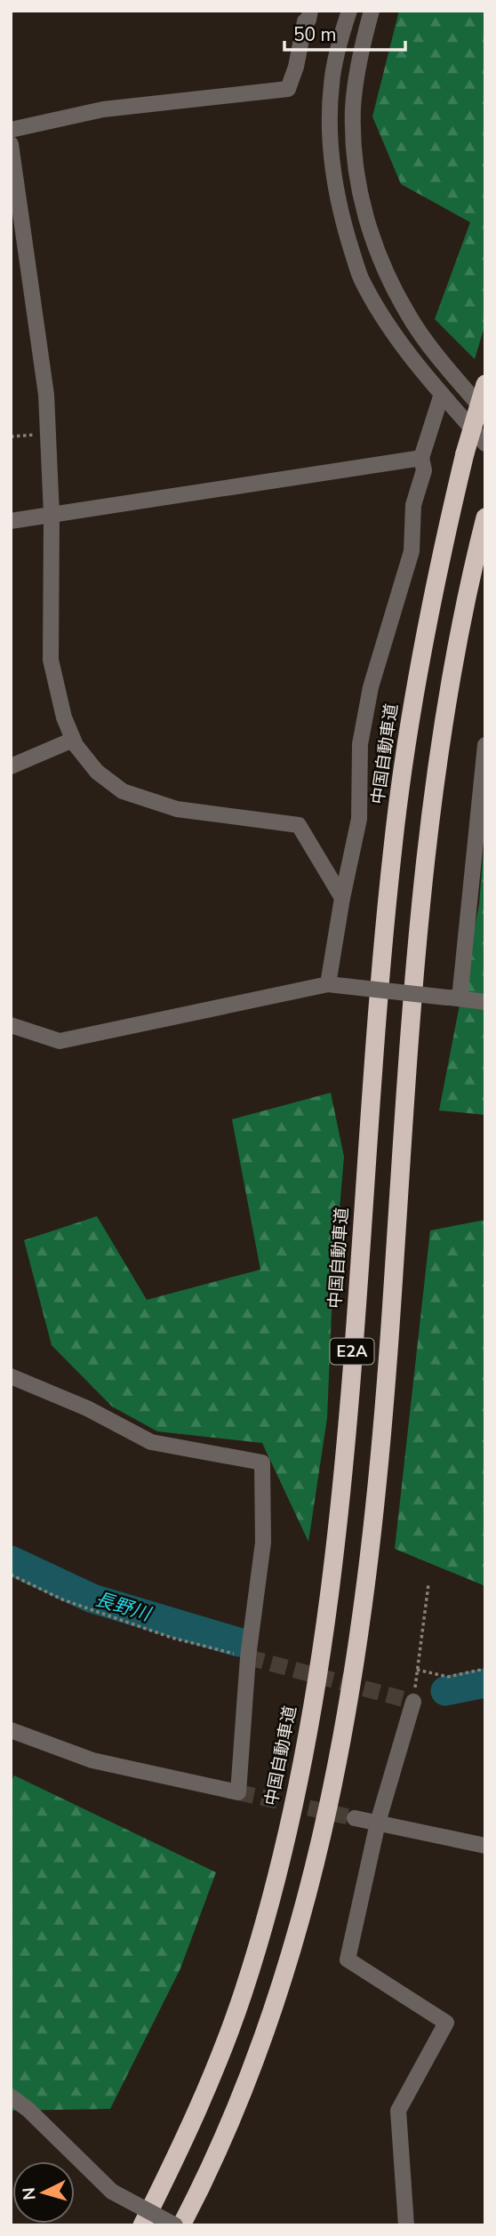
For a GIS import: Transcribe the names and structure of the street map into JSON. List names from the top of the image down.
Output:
{
  "streets": {
    "highway": ["中国自動車道", "E2A"]
  },
  "water": ["長野川"],
  "scale_bar": "50 m",
  "north": "left"
}
